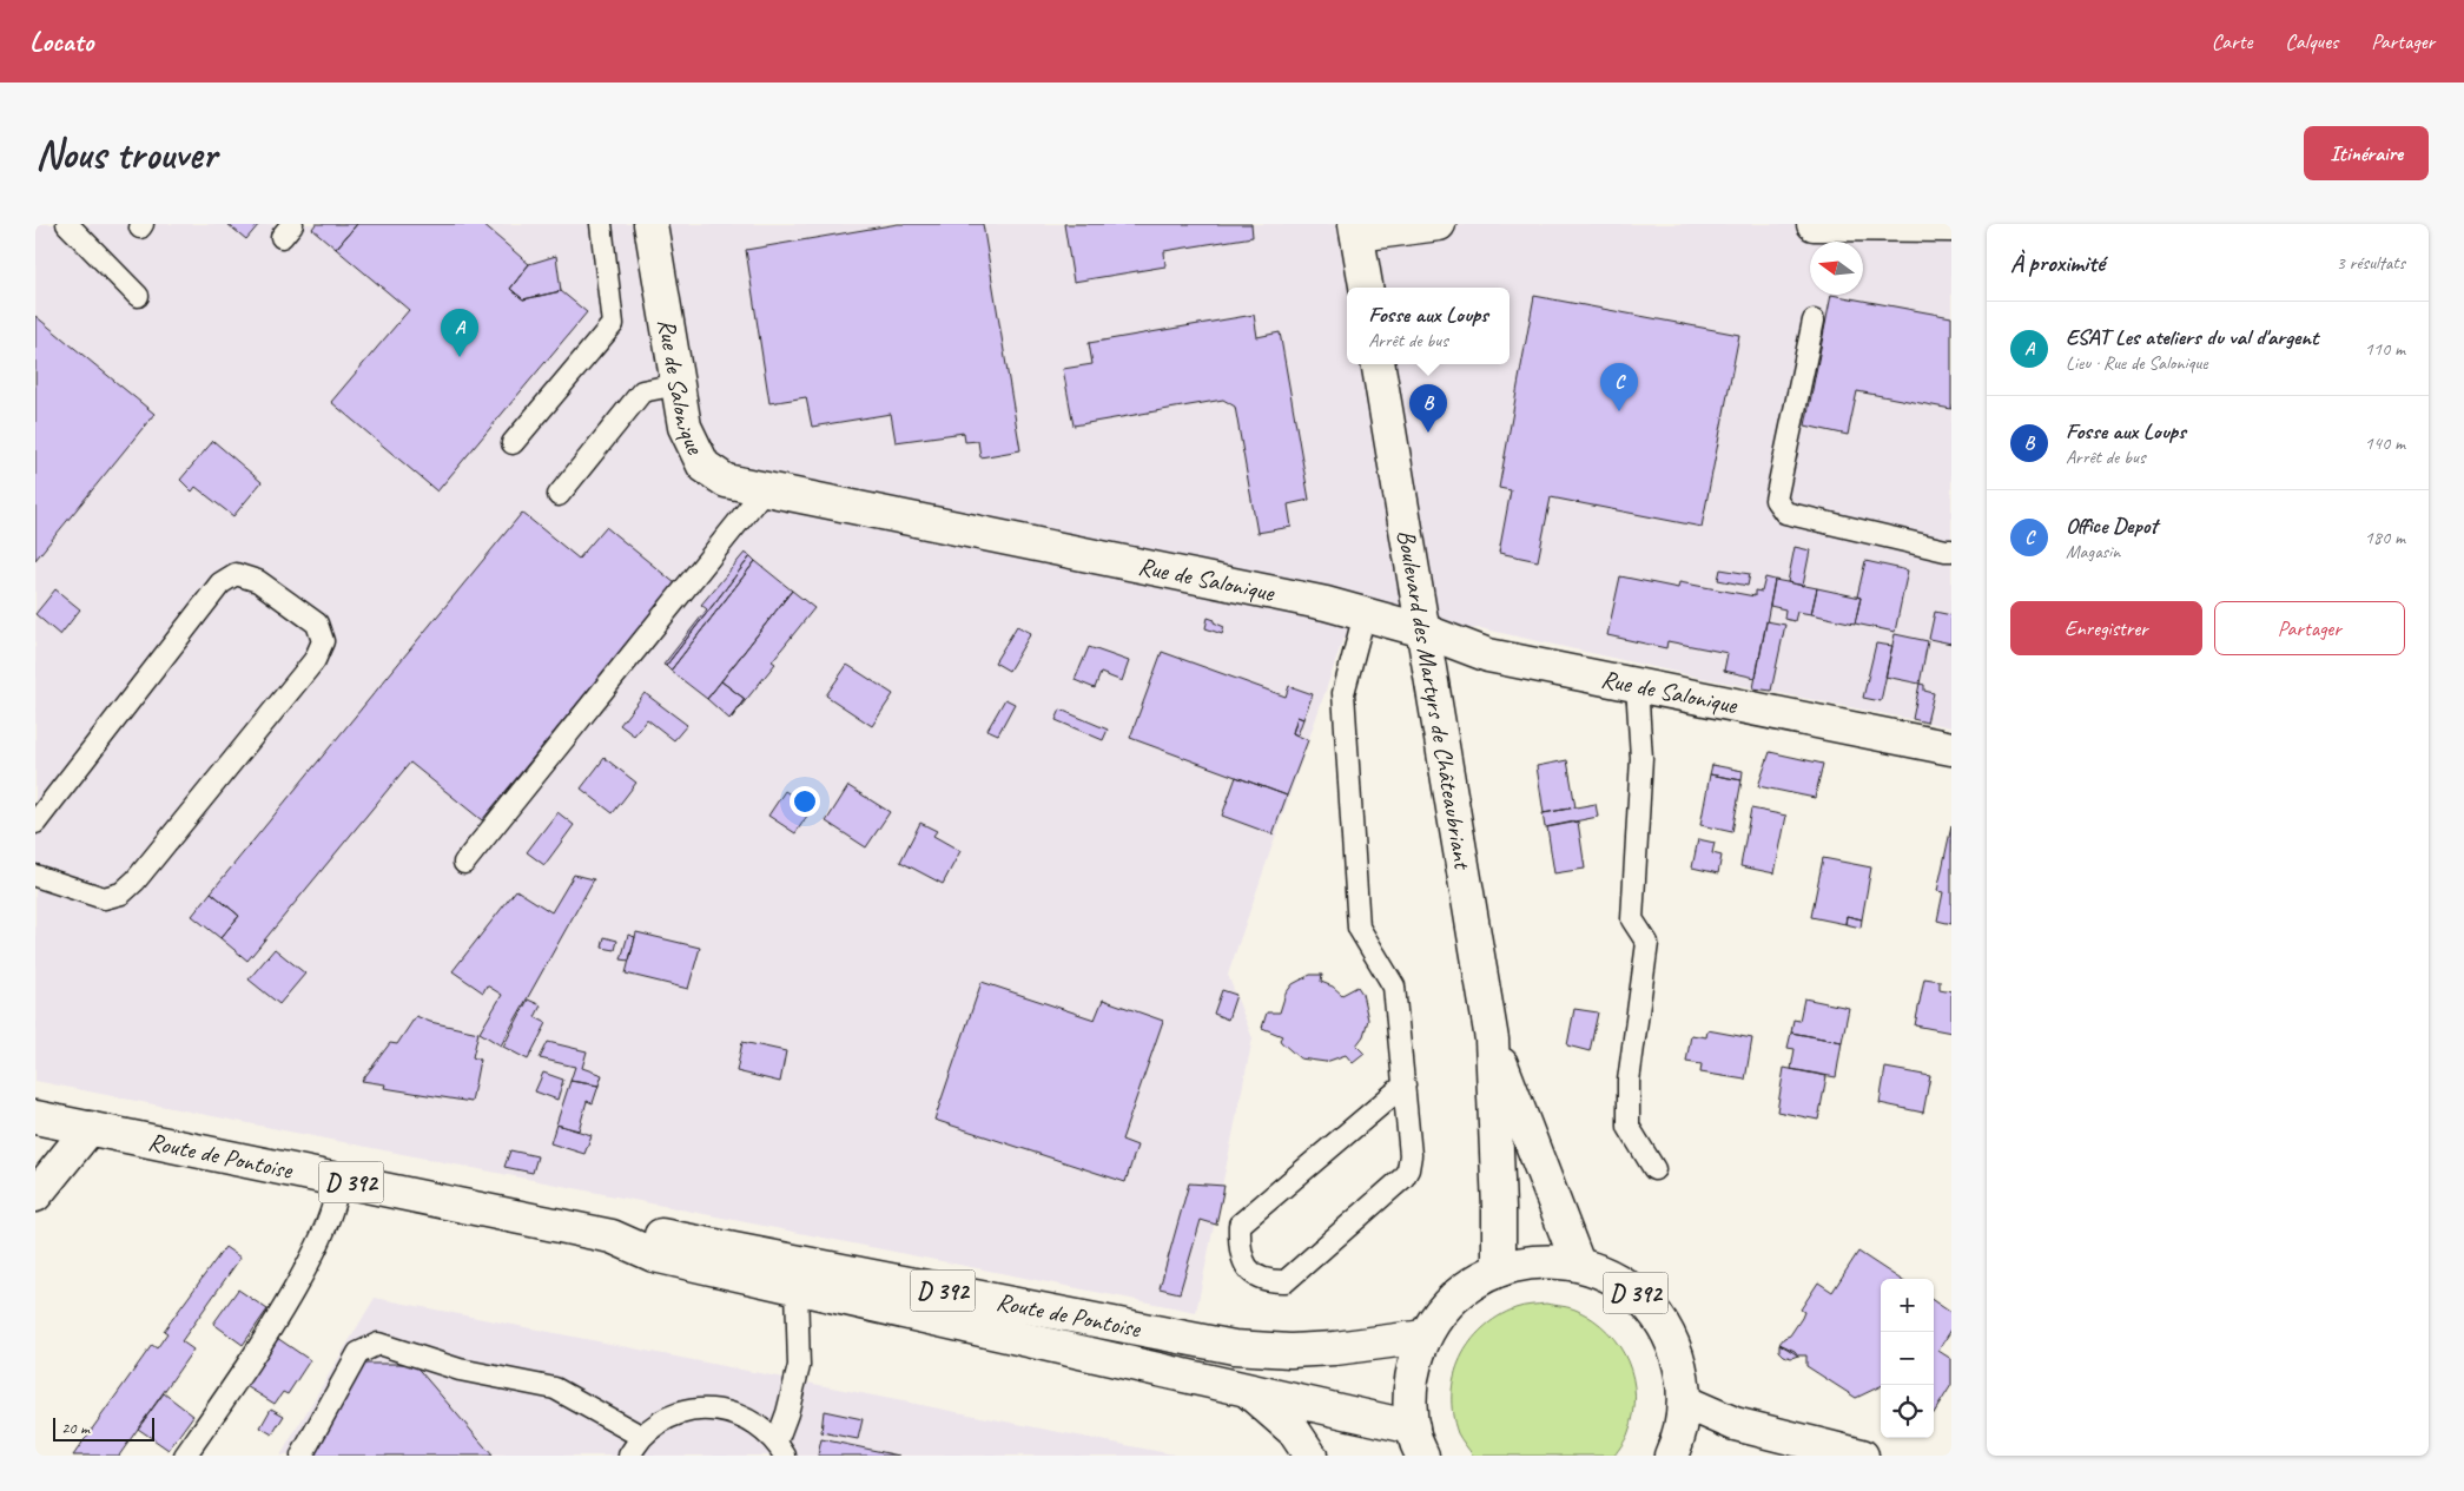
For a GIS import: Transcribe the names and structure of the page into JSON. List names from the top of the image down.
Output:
{
  "streets": {
    "main road": [
      "Rue de Salonique",
      "Boulevard des Martyrs de Châteaubriant",
      "Route de Pontoise",
      "D 392"
    ]
  },
  "crossings": [
    ["Rue de Salonique", "Boulevard des Martyrs de Châteaubriant"],
    ["Boulevard des Martyrs de Châteaubriant", "D 392"],
    ["Route de Pontoise", "D 392"]
  ],
  "scale_bar": "20 m",
  "north": "left",
  "page": {
    "header": "Locato",
    "nav": ["Carte", "Calques", "Partager"],
    "buttons": [
      "Itinéraire",
      ["Enregistrer", "Partager"]
    ],
    "title": "Nous trouver",
    "heading": ["À proximité", "3 résultats"],
    "popup": ["Fosse aux Loups", "Arrêt de bus"],
    "list": [
      {
        "mark": "A",
        "name": "ESAT Les ateliers du val d'argent",
        "note": "Lieu · Rue de Salonique",
        "value": "110 m"
      },
      {
        "mark": "B",
        "name": "Fosse aux Loups",
        "note": "Arrêt de bus",
        "value": "140 m"
      },
      {
        "mark": "C",
        "name": "Office Depot",
        "note": "Magasin",
        "value": "180 m"
      }
    ],
    "pins": ["A", "C", "B"],
    "map_buttons": ["+", "−"],
    "scale": "20 m"
  }
}
